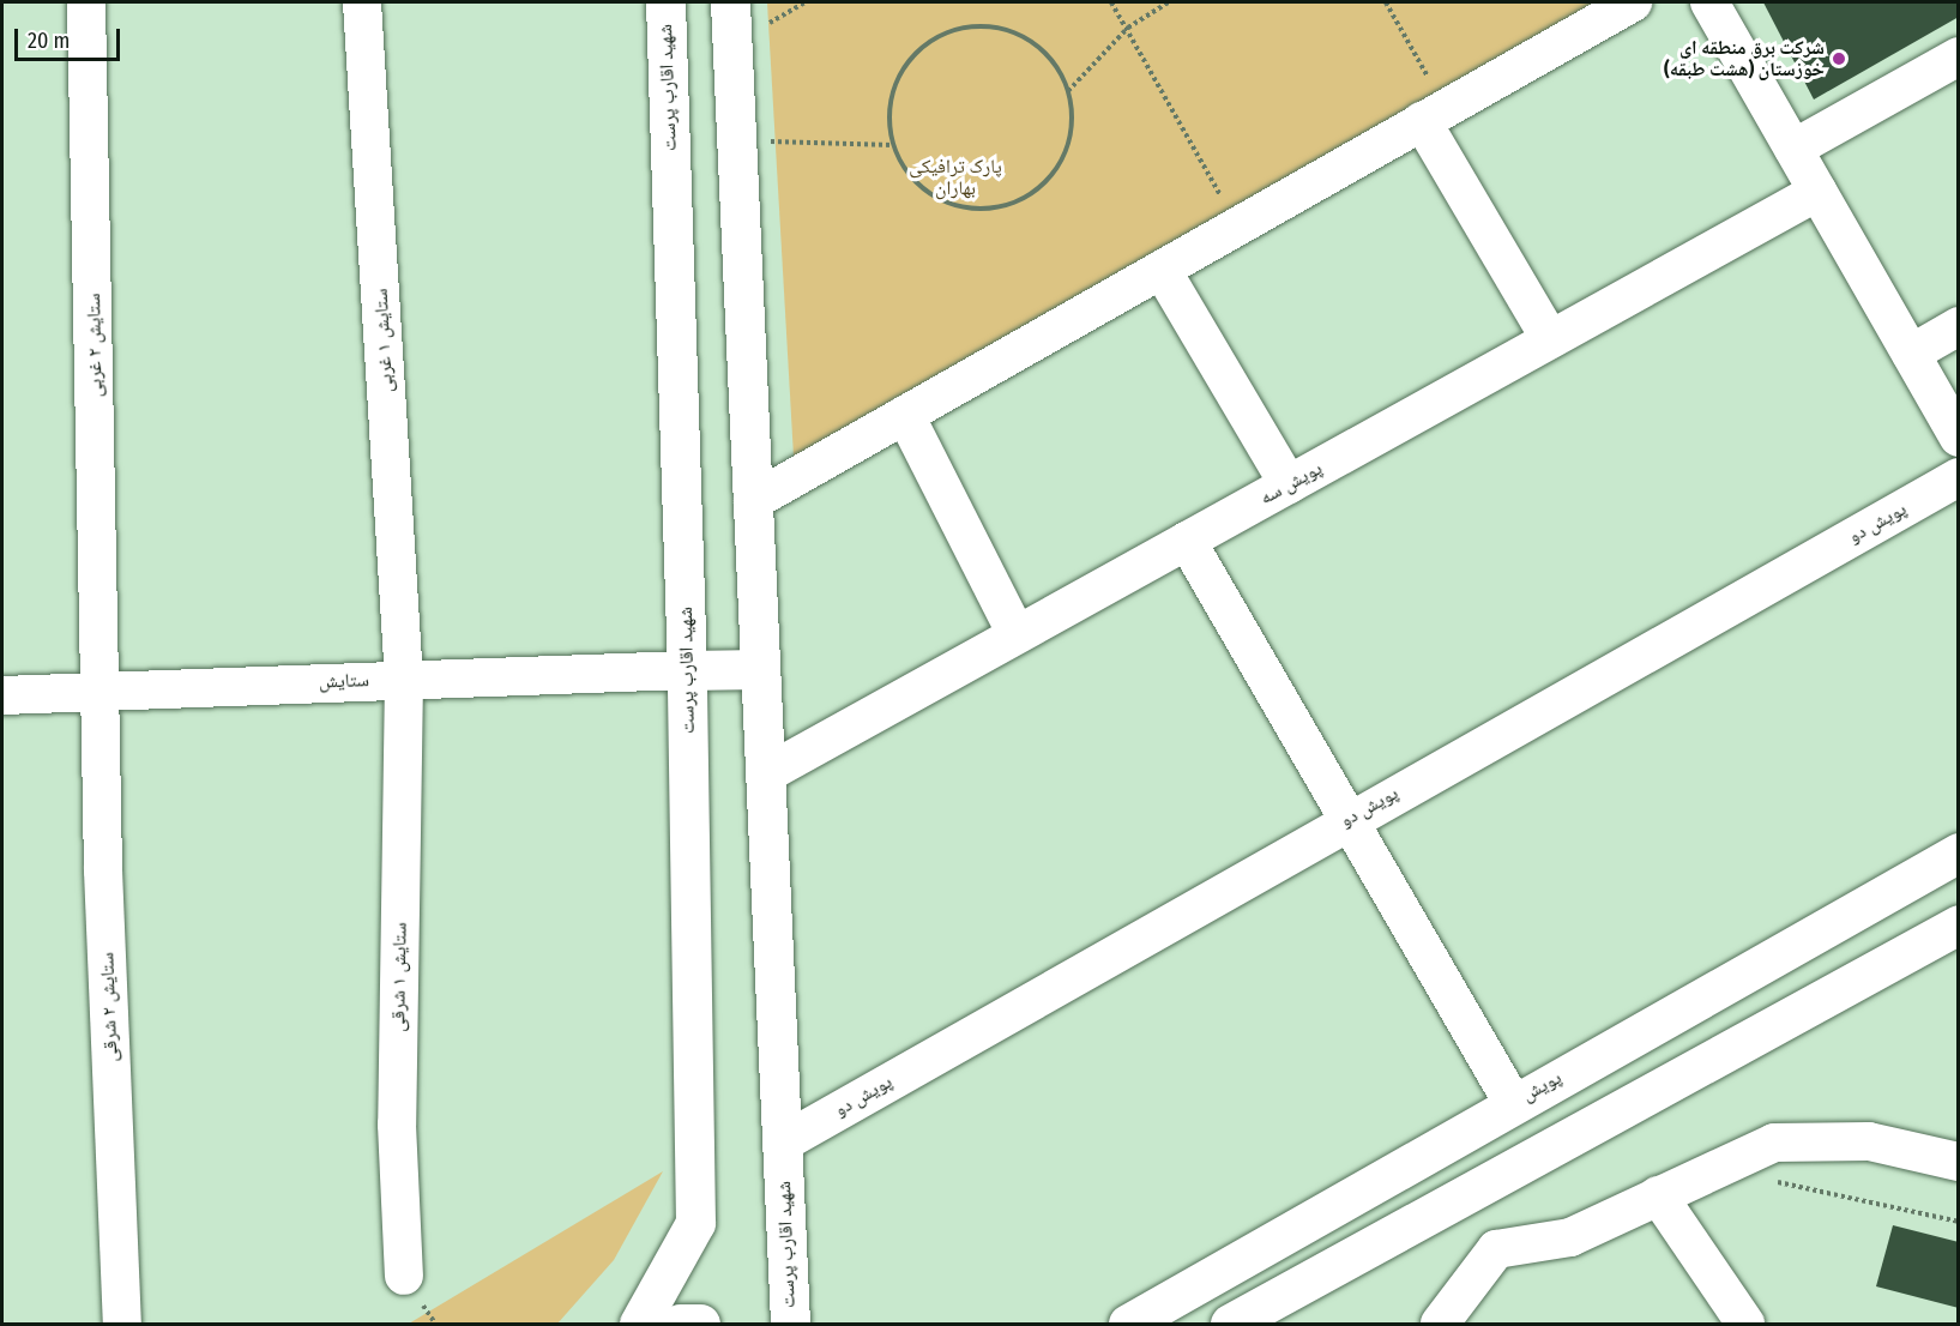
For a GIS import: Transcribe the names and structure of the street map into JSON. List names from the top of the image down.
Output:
{
  "streets": {
    "main road": ["شهید اقارب پرست", "پویش"],
    "street": [
      "ستایش ۱ غربی",
      "ستایش ۲ غربی",
      "پویش سه",
      "پویش دو",
      "ستایش",
      "ستایش ۱ شرقی",
      "ستایش ۲ شرقی"
    ]
  },
  "crossings": [
    ["شهید اقارب پرست", "پویش سه"],
    ["شهید اقارب پرست", "پویش دو"],
    ["شهید اقارب پرست", "ستایش"],
    ["ستایش ۱ غربی", "ستایش"],
    ["ستایش ۱ غربی", "ستایش ۱ شرقی"],
    ["ستایش ۲ غربی", "ستایش"],
    ["ستایش ۲ غربی", "ستایش ۲ شرقی"],
    ["ستایش", "ستایش ۱ شرقی"],
    ["ستایش", "ستایش ۲ شرقی"]
  ],
  "parks": ["پارک ترافیکی بهاران"],
  "places": ["شرکت برق منطقه ای خوزستان (هشت طبقه)"],
  "scale_bar": "20 m"
}
